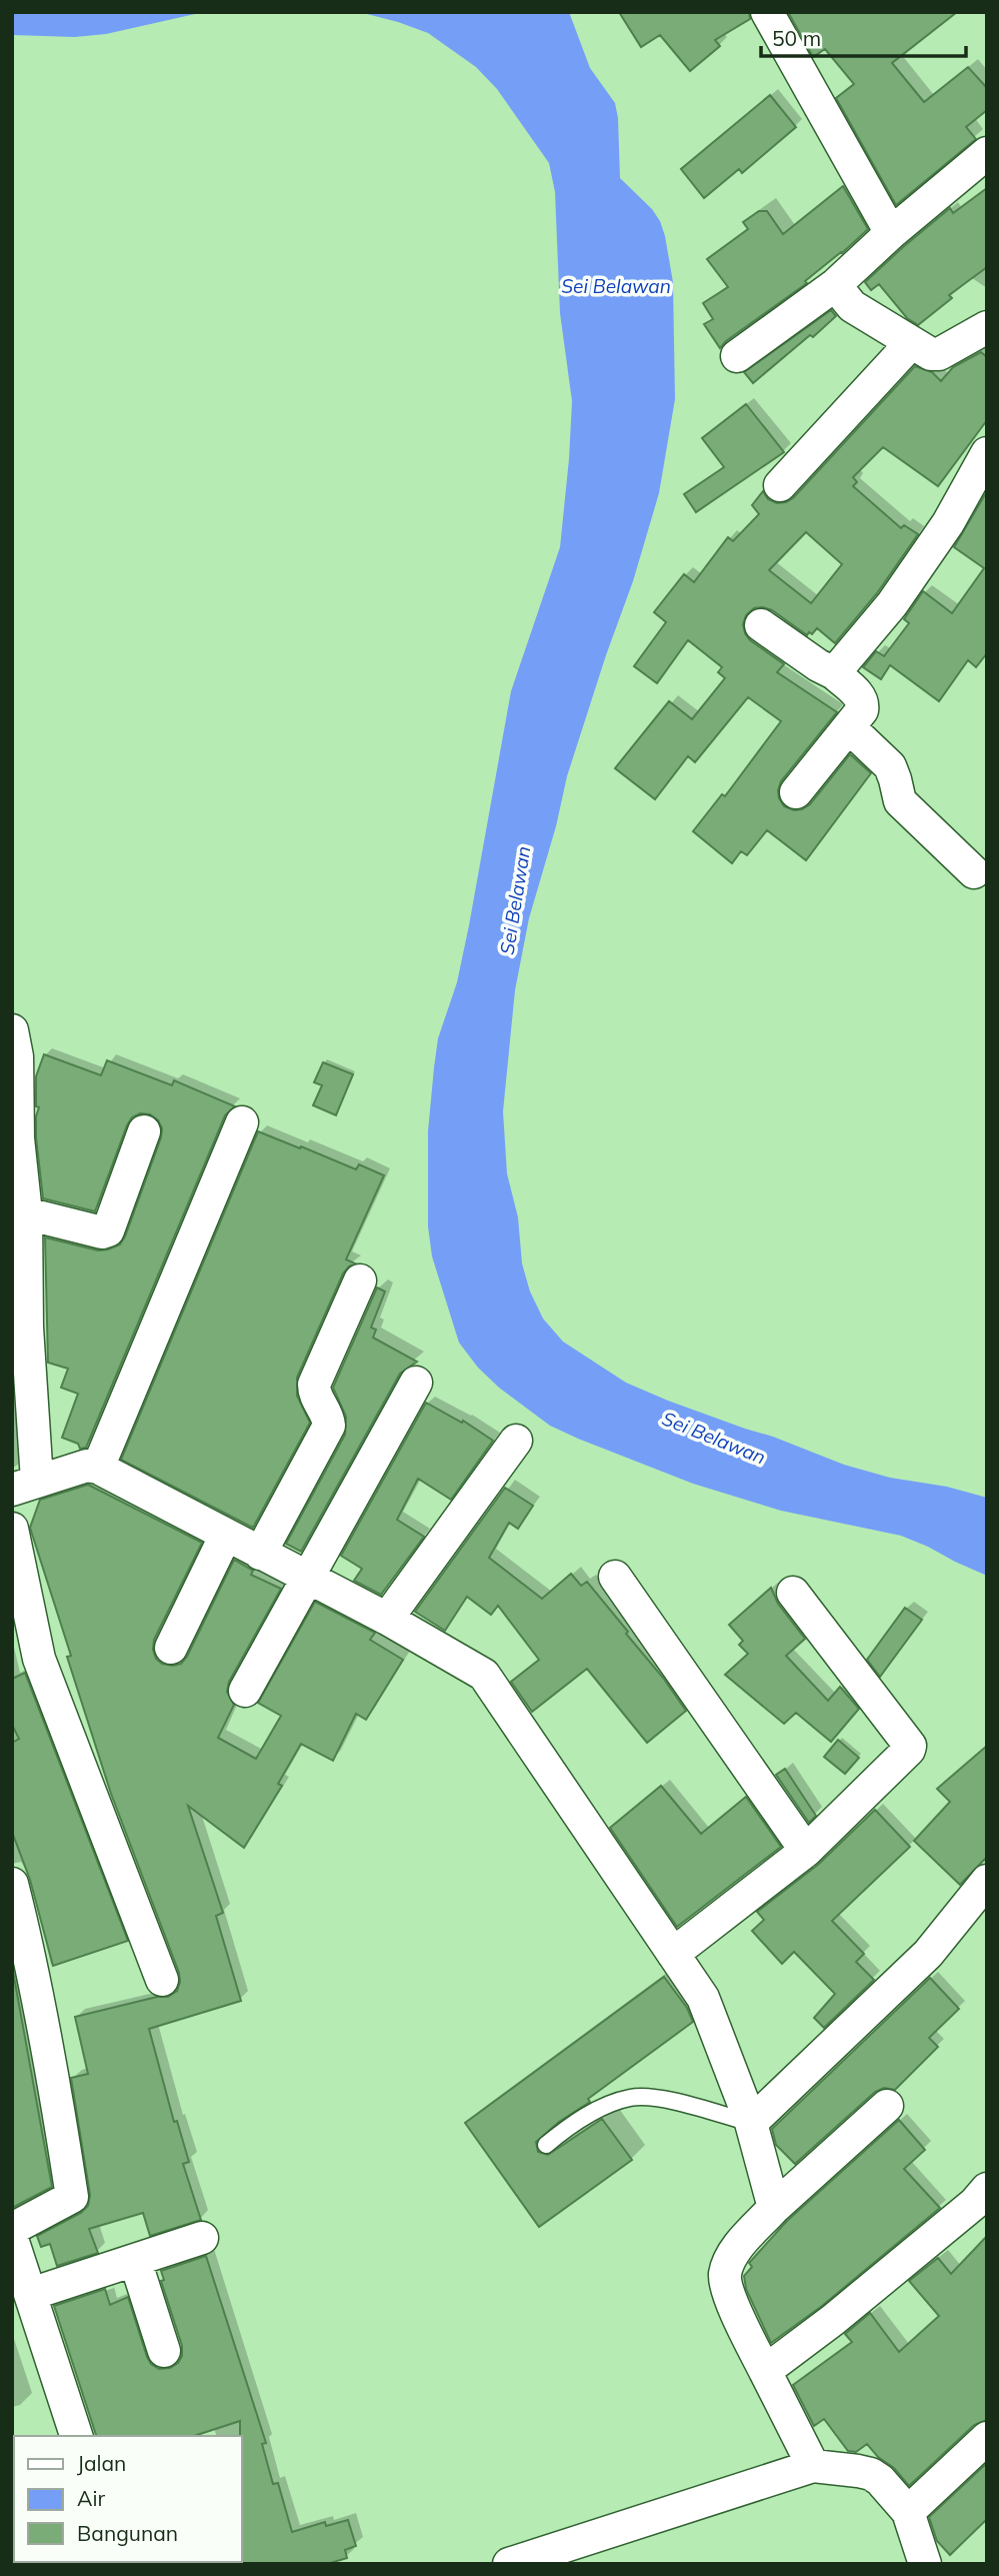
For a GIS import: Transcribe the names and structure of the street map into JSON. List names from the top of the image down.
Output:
{
  "water": ["Sei Belawan"],
  "legend": ["Jalan", "Air", "Bangunan"],
  "scale_bar": "50 m"
}
